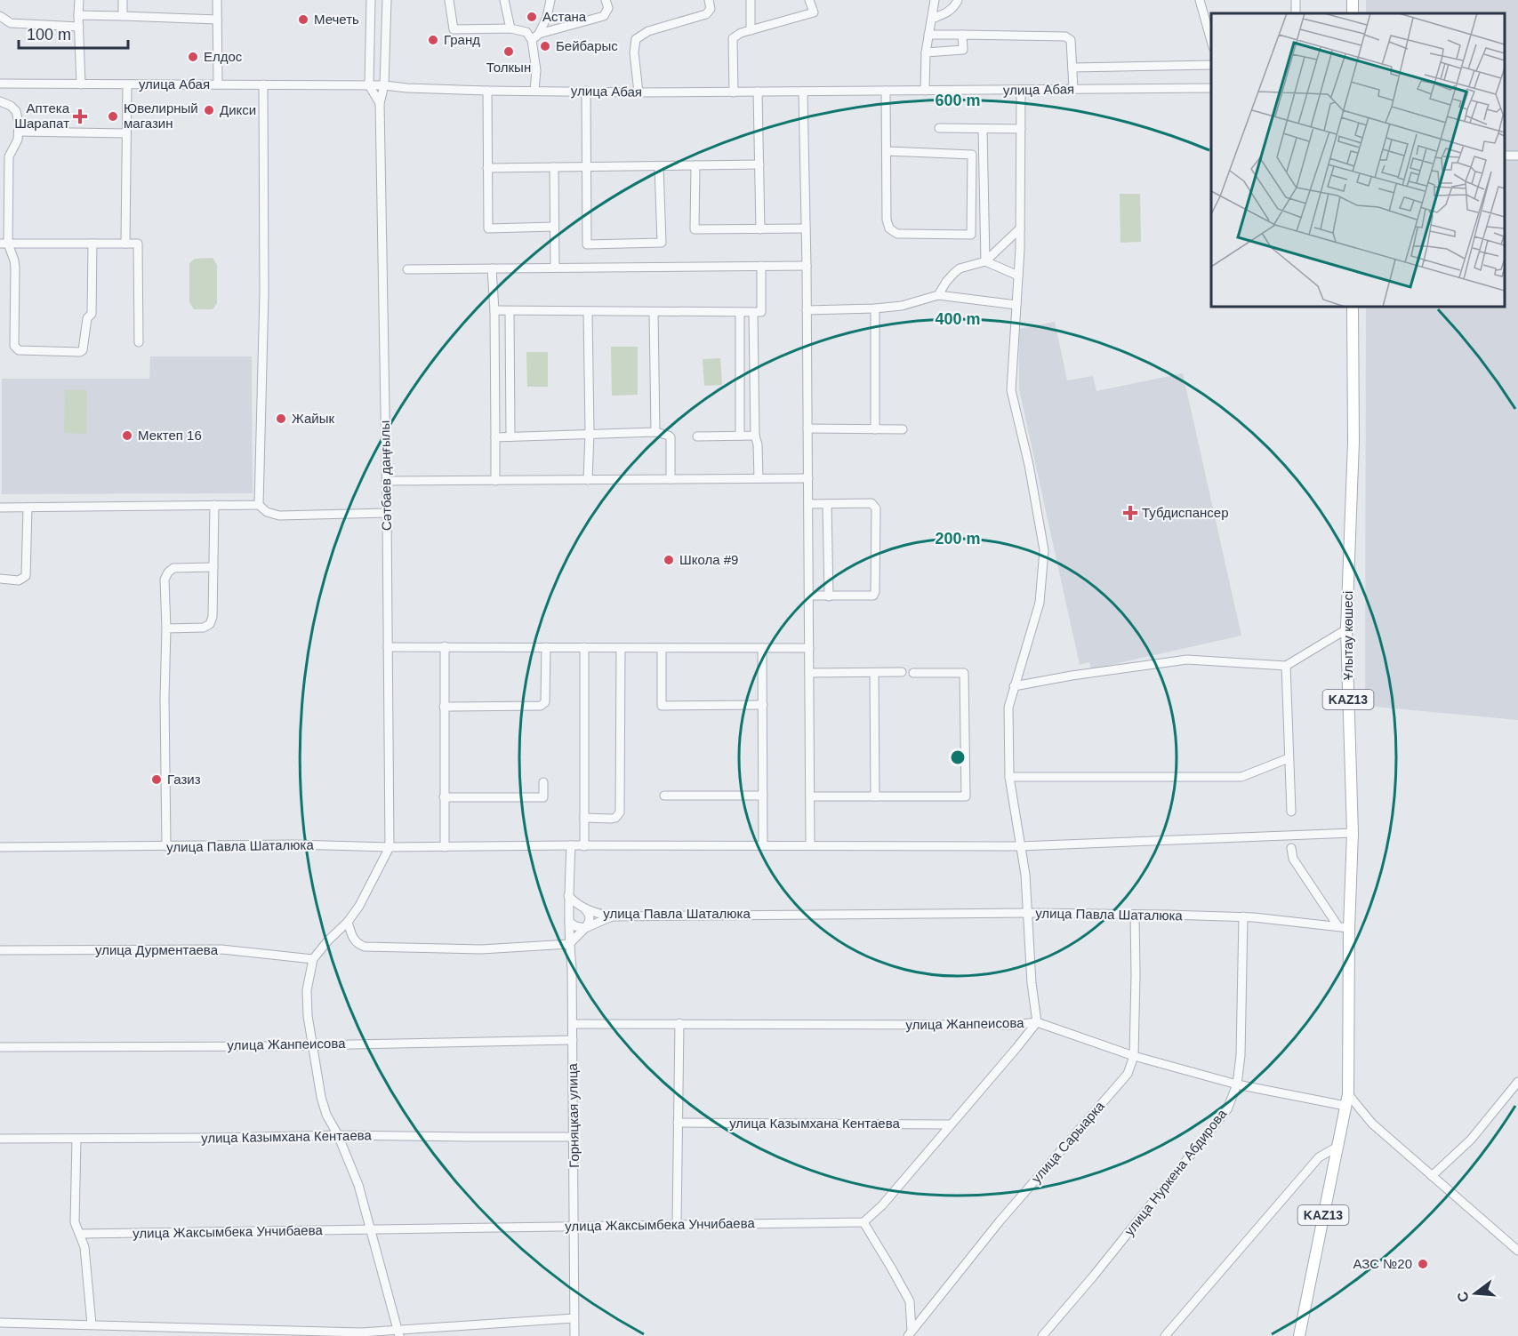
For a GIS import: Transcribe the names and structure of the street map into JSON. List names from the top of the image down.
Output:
{
  "streets": {
    "main road": ["Ұлытау көшесі", "KAZ13"],
    "street": [
      "улица Абая",
      "Сәтбаев даңғылы",
      "улица Павла Шаталюка",
      "улица Дурментаева",
      "улица Жанпеисова",
      "Горняцкая улица",
      "улица Казымхана Кентаева",
      "улица Сарыарка",
      "улица Нуркена Абдирова",
      "улица Жаксымбека Унчибаева"
    ]
  },
  "crossings": [
    ["Сәтбаев даңғылы", "улица Павла Шаталюка"],
    ["Ұлытау көшесі", "KAZ13"],
    ["Ұлытау көшесі", "улица Павла Шаталюка"],
    ["KAZ13", "улица Жанпеисова"],
    ["улица Павла Шаталюка", "Горняцкая улица"],
    ["улица Павла Шаталюка", "улица Сарыарка"],
    ["улица Павла Шаталюка", "улица Нуркена Абдирова"],
    ["улица Жанпеисова", "Горняцкая улица"],
    ["улица Жанпеисова", "улица Сарыарка"],
    ["улица Жанпеисова", "улица Нуркена Абдирова"],
    ["Горняцкая улица", "улица Казымхана Кентаева"],
    ["Горняцкая улица", "улица Жаксымбека Унчибаева"]
  ],
  "places": {
    "other": [
      "Астана",
      "Мечеть",
      "Гранд",
      "Бейбарыс",
      "Толкын",
      "Елдос",
      "Дикси",
      "Ювелирный магазин",
      "Жайык",
      "Мектеп 16",
      "Школа #9",
      "Газиз",
      "АЗС №20"
    ],
    "health": ["Аптека Шарапат", "Тубдиспансер"]
  },
  "scale_bar": "100 m",
  "north": "left",
  "rings": ["600 m", "400 m", "200 m"]
}
